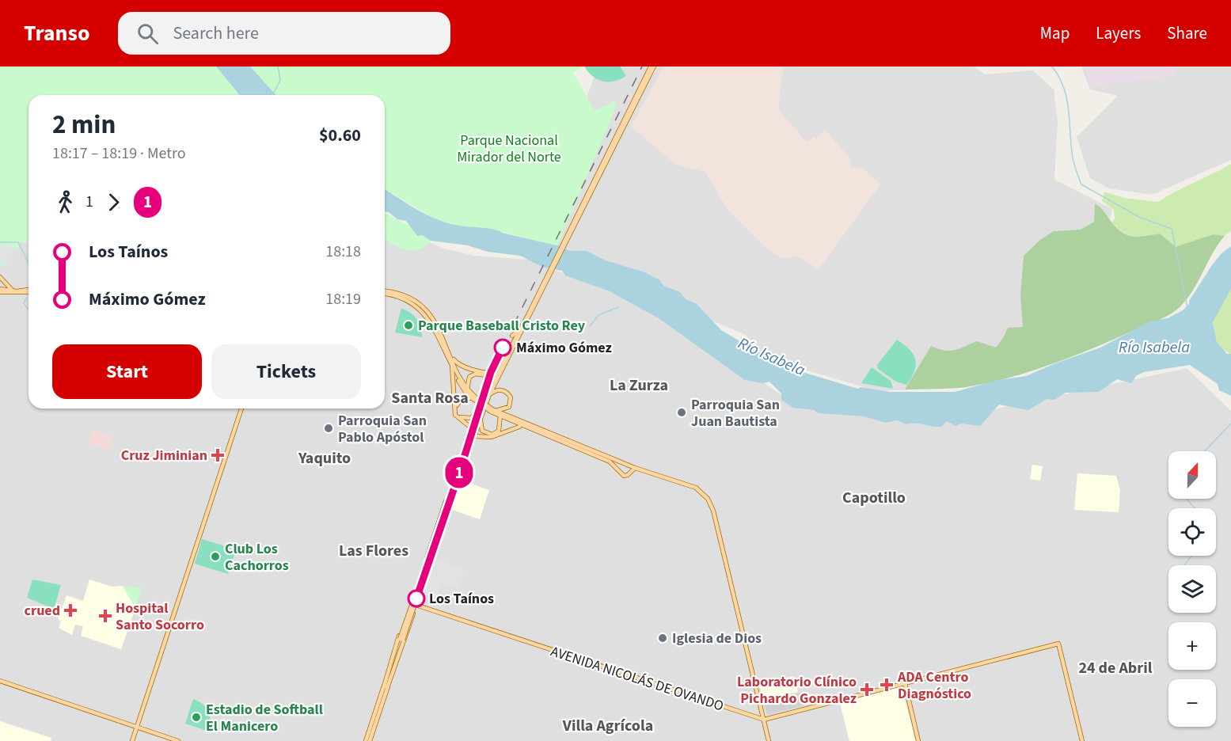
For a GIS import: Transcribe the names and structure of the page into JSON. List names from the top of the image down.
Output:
{
  "streets": {
    "main road": ["AVENIDA NICOLÁS DE OVANDO"]
  },
  "districts": [
    "La Zurza",
    "Santa Rosa",
    "Yaquito",
    "Capotillo",
    "Las Flores",
    "24 de Abril",
    "Villa Agrícola"
  ],
  "water": ["Río Isabela"],
  "parks": ["Parque Nacional Mirador del Norte"],
  "places": {
    "other": [
      "Parque Baseball Cristo Rey",
      "Máximo Gómez",
      "Parroquia San Juan Bautista",
      "Parroquia San Pablo Apóstol",
      "Club Los Cachorros",
      "Los Taínos",
      "Iglesia de Dios",
      "Estadio de Softball El Manicero"
    ],
    "health": [
      "Cruz Jiminian",
      "crued",
      "Hospital Santo Socorro",
      "ADA Centro Diagnóstico",
      "Laboratorio Clínico Pichardo Gonzalez"
    ]
  },
  "lines": ["metro line 1"],
  "north": "top",
  "page": {
    "header": "Transo",
    "search": "Search here",
    "nav": ["Map", "Layers", "Share"],
    "on_map": "1",
    "heading": ["2 min", "18:17 – 18:19 · Metro", "$0.60"],
    "legs": ["1", "1"],
    "list": [
      {
        "name": "Los Taínos",
        "value": "18:18"
      },
      {
        "name": "Máximo Gómez",
        "value": "18:19"
      }
    ],
    "buttons": ["Start", "Tickets"],
    "map_buttons": ["+", "−"]
  }
}
